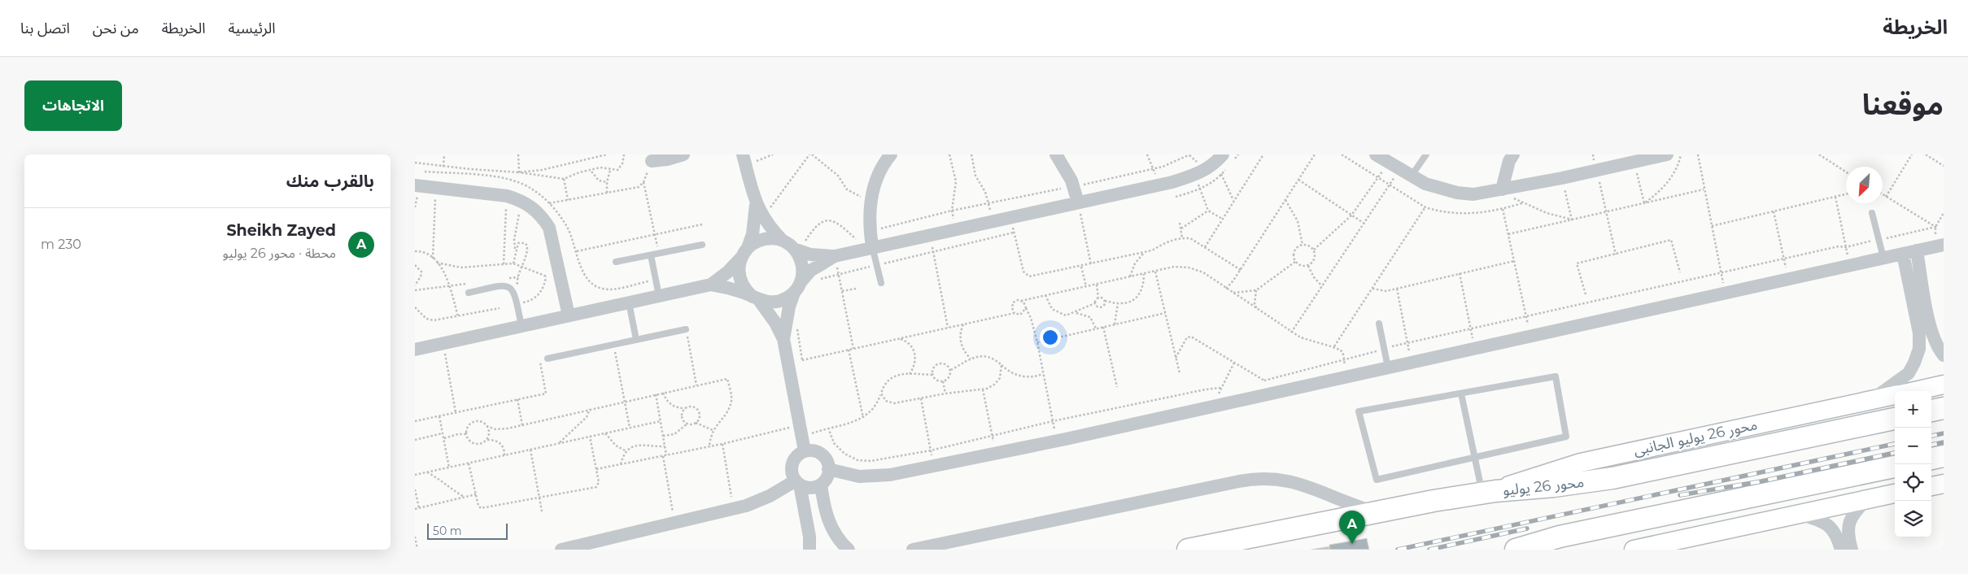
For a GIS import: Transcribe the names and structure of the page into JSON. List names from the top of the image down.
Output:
{
  "streets": {
    "highway": ["محور 26 يوليو"],
    "main road": ["محور 26 يوليو الجانبى"]
  },
  "crossings": [
    ["محور 26 يوليو الجانبى", "محور 26 يوليو"]
  ],
  "scale_bar": "50 m",
  "north": "bottom left",
  "page": {
    "header": "الخريطة",
    "nav": [
      "الرئيسية",
      "الخريطة",
      "من نحن",
      "اتصل بنا"
    ],
    "title": "موقعنا",
    "buttons": "الاتجاهات",
    "heading": "بالقرب منك",
    "list": [
      {
        "mark": "A",
        "name": "Sheikh Zayed",
        "note": "محطة · محور 26 يوليو",
        "value": "230 m"
      }
    ],
    "map_buttons": ["+", "−"],
    "pins": "A",
    "scale": "50 m"
  }
}
